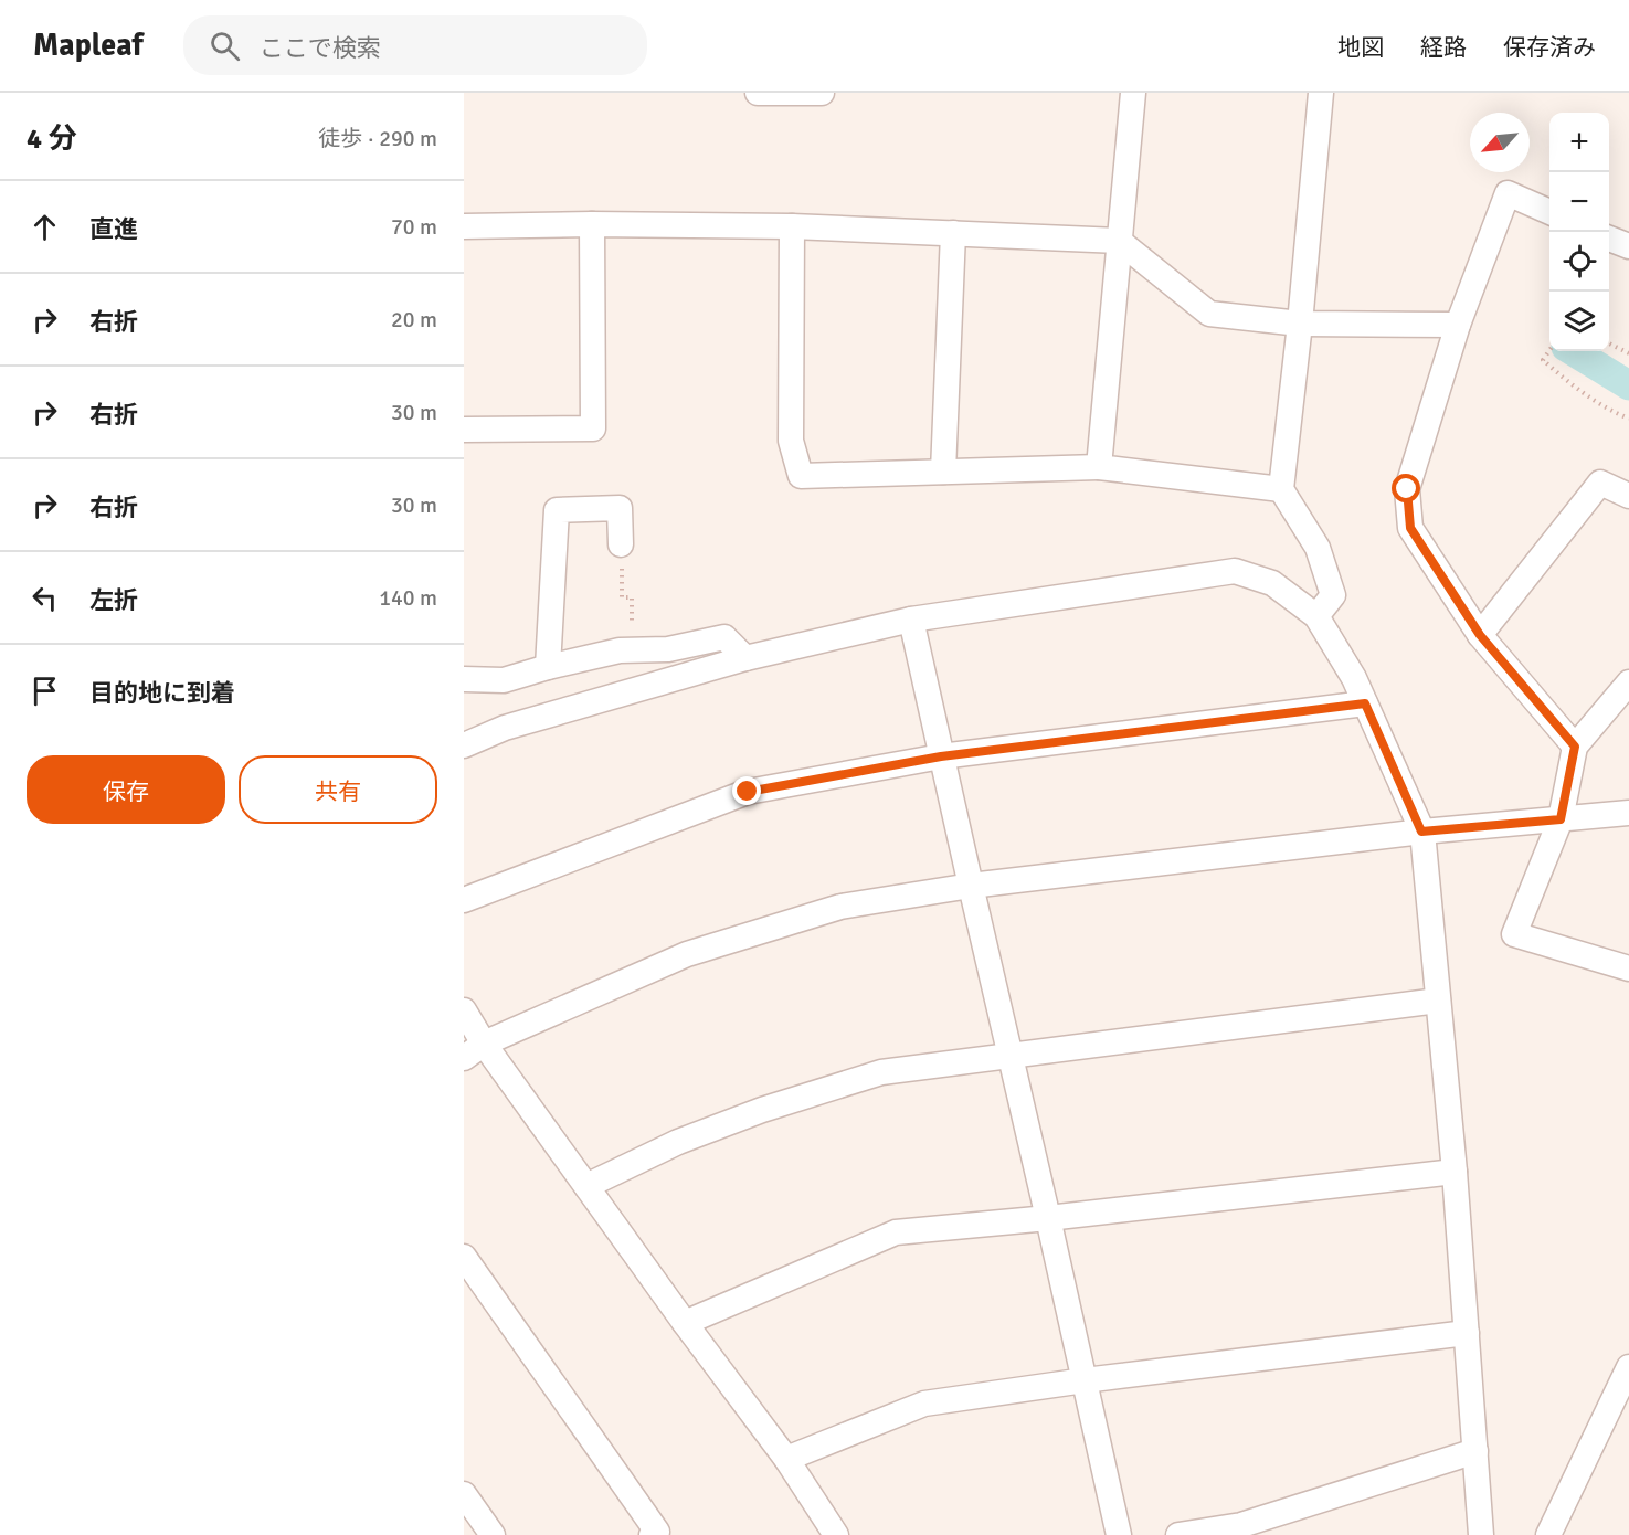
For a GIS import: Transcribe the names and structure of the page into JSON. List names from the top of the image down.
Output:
{
  "north": "bottom left",
  "page": {
    "header": "Mapleaf",
    "search": "ここで検索",
    "nav": ["地図", "経路", "保存済み"],
    "heading": ["4 分", "徒歩 · 290 m"],
    "map_buttons": ["+", "−"],
    "list": [
      ["直進", "70 m"],
      ["右折", "20 m"],
      ["右折", "30 m"],
      ["右折", "30 m"],
      ["左折", "140 m"],
      "目的地に到着"
    ],
    "buttons": ["保存", "共有"]
  }
}
